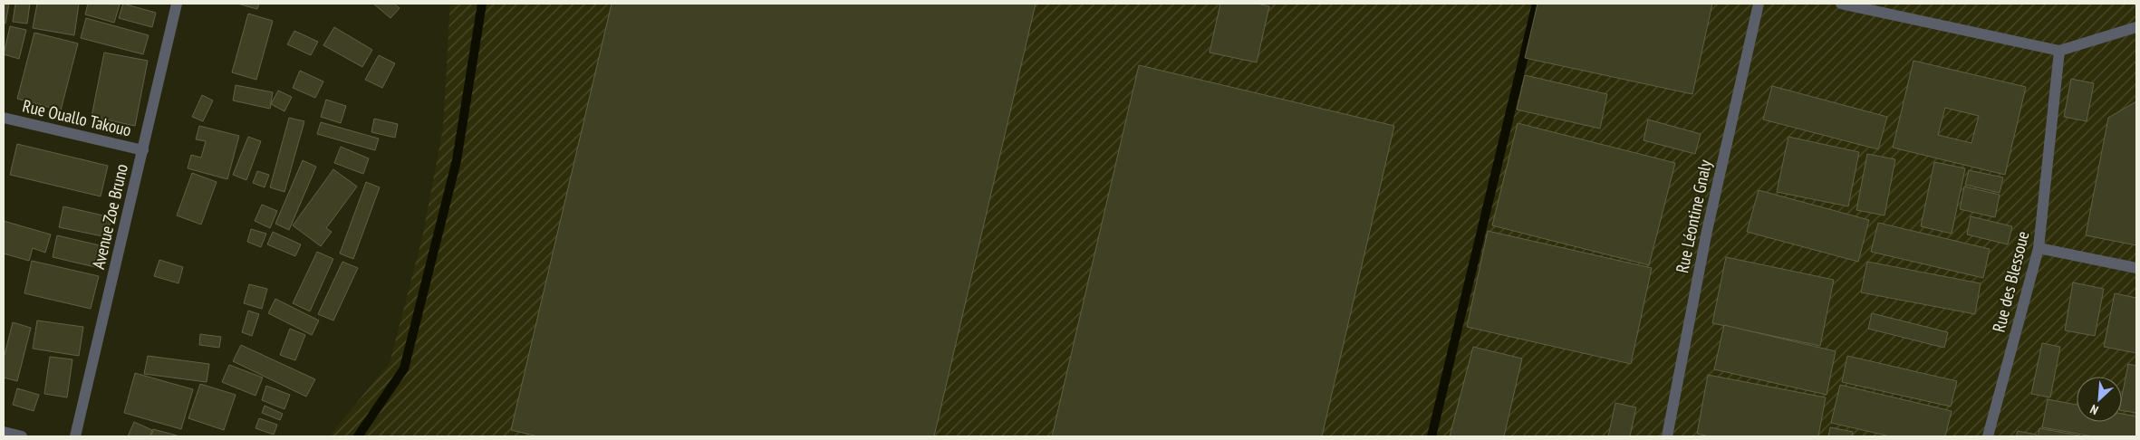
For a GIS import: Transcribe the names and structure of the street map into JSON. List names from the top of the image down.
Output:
{
  "streets": {
    "street": [
      "Rue Ouallo Takouo",
      "Avenue Zoe Bruno",
      "Rue Léontine Gnaly",
      "Rue des Blessoue"
    ]
  },
  "crossings": [
    ["Rue Ouallo Takouo", "Avenue Zoe Bruno"]
  ],
  "north": "bottom left"
}
